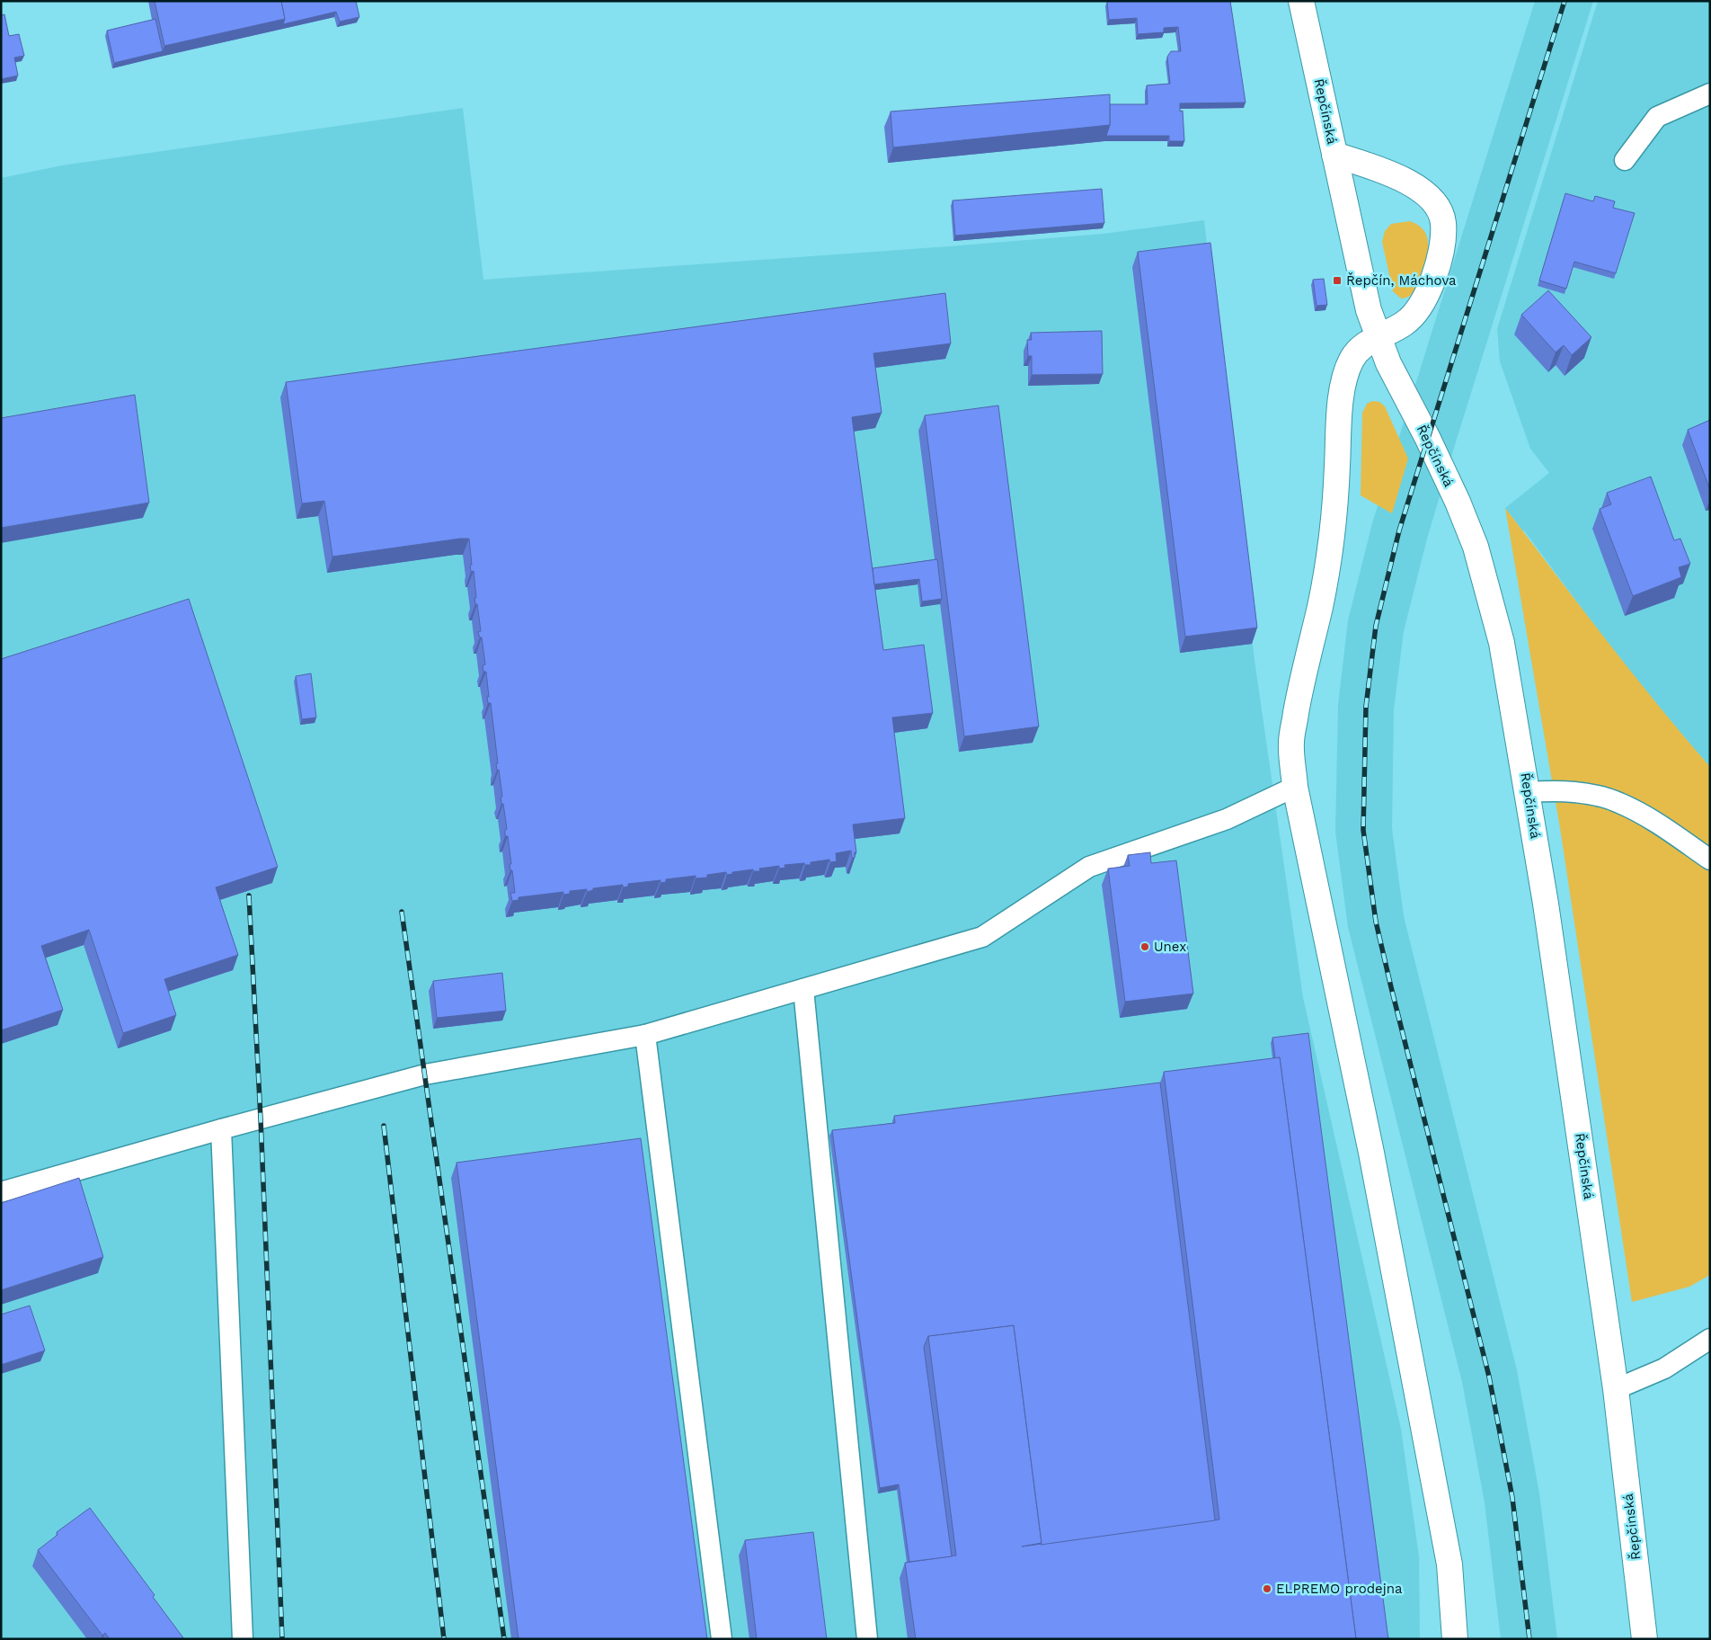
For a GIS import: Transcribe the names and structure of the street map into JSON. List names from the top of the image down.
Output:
{
  "streets": {
    "street": ["Řepčínská"]
  },
  "places": {
    "transit": ["Řepčín, Máchova"],
    "other": ["Unex", "ELPREMO prodejna"]
  }
}
